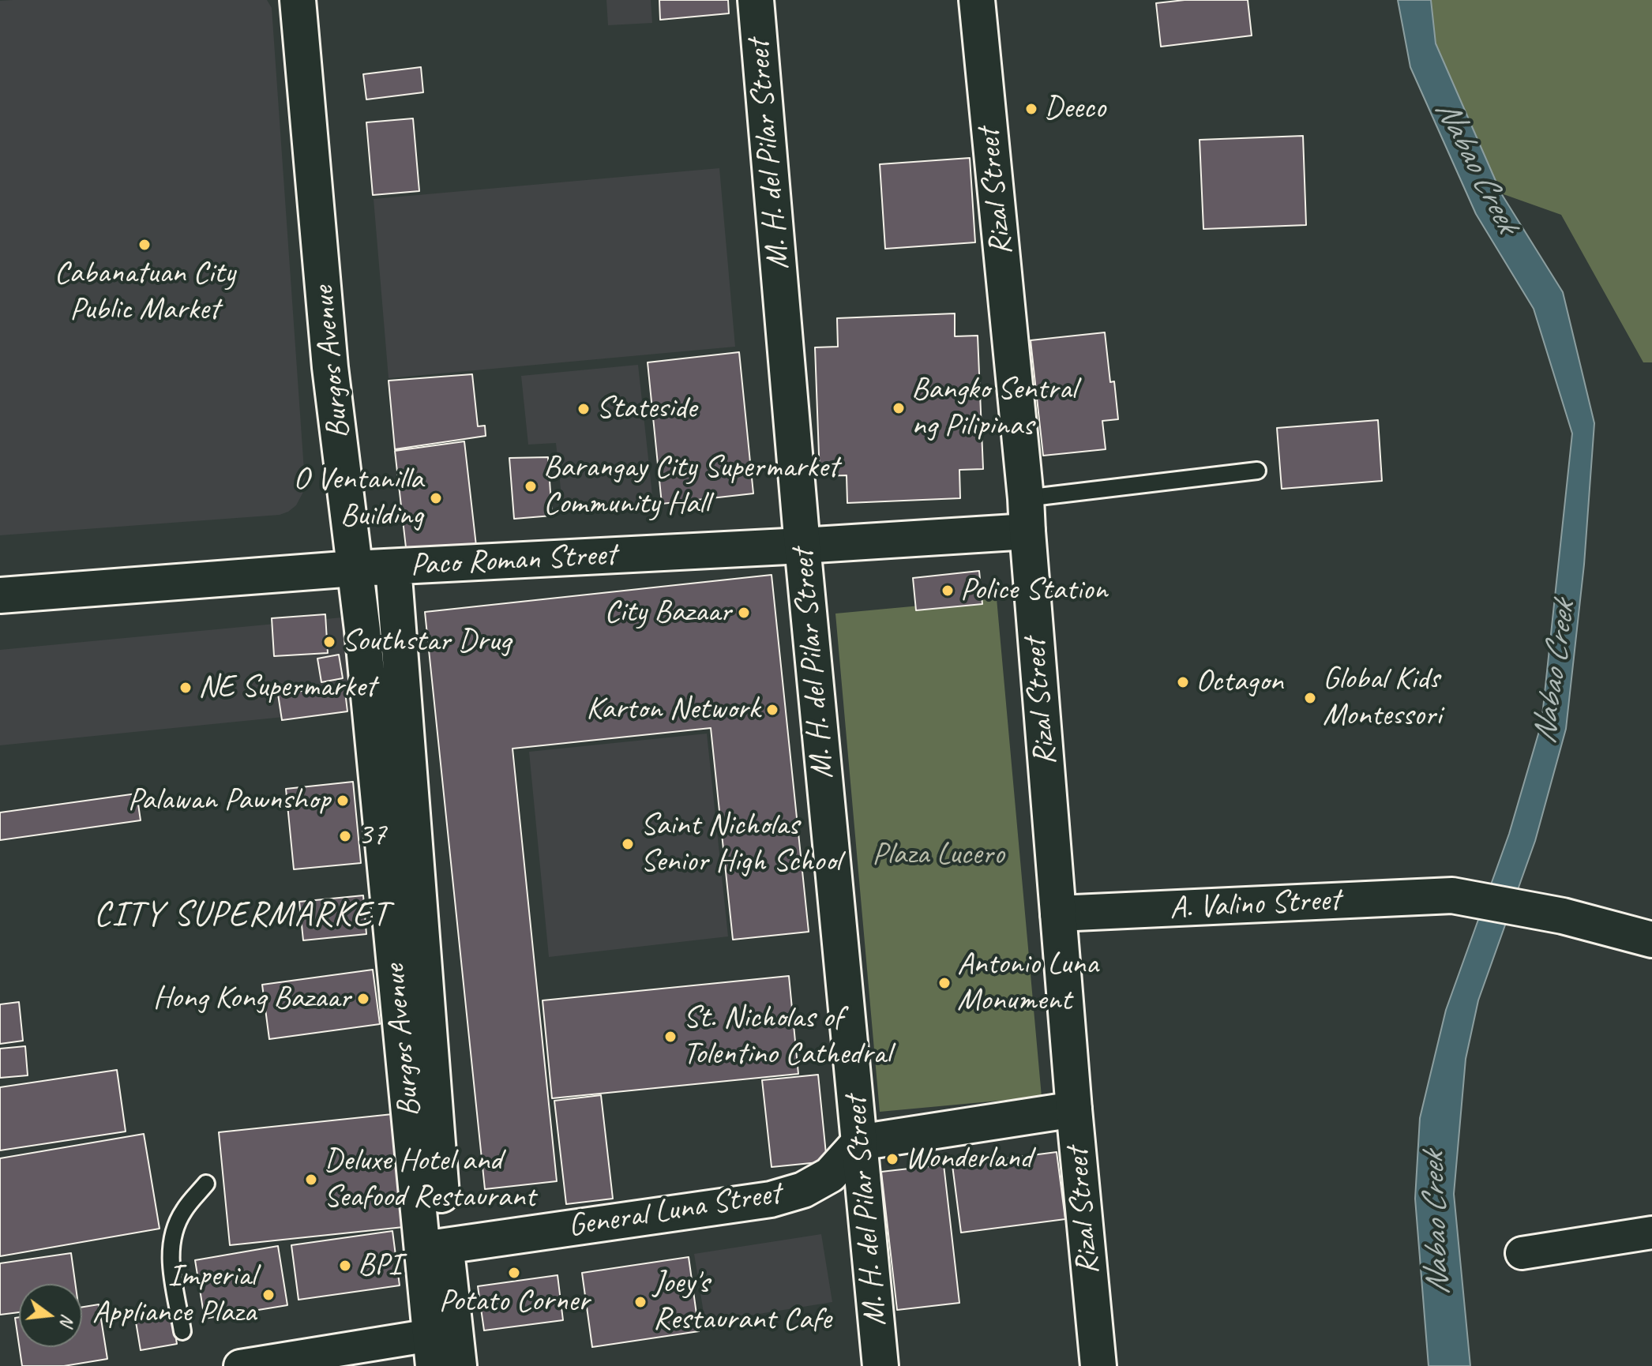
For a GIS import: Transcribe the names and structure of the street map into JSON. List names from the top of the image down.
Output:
{
  "streets": {
    "street": [
      "M. H. del Pilar Street",
      "Rizal Street",
      "Burgos Avenue",
      "Paco Roman Street",
      "A. Valino Street",
      "General Luna Street"
    ]
  },
  "crossings": [
    ["M. H. del Pilar Street", "Paco Roman Street"],
    ["M. H. del Pilar Street", "General Luna Street"],
    ["Rizal Street", "Paco Roman Street"],
    ["Rizal Street", "A. Valino Street"],
    ["Burgos Avenue", "Paco Roman Street"],
    ["Burgos Avenue", "General Luna Street"]
  ],
  "districts": ["CITY SUPERMARKET"],
  "water": ["Nabao Creek"],
  "parks": ["Plaza Lucero"],
  "places": [
    "Deeco",
    "Cabanatuan City Public Market",
    "Bangko Sentral ng Pilipinas",
    "Stateside",
    "Barangay City Supermarket Community Hall",
    "O Ventanilla Building",
    "Police Station",
    "City Bazaar",
    "Southstar Drug",
    "Octagon",
    "NE Supermarket",
    "Global Kids Montessori",
    "Karton Network",
    "Palawan Pawnshop",
    "37",
    "Saint Nicholas Senior High School",
    "Antonio Luna Monument",
    "Hong Kong Bazaar",
    "St. Nicholas of Tolentino Cathedral",
    "Wonderland",
    "Deluxe Hotel and Seafood Restaurant",
    "BPI",
    "Potato Corner",
    "Imperial Appliance Plaza",
    "Joey's Restaurant Cafe"
  ],
  "north": "right"
}
